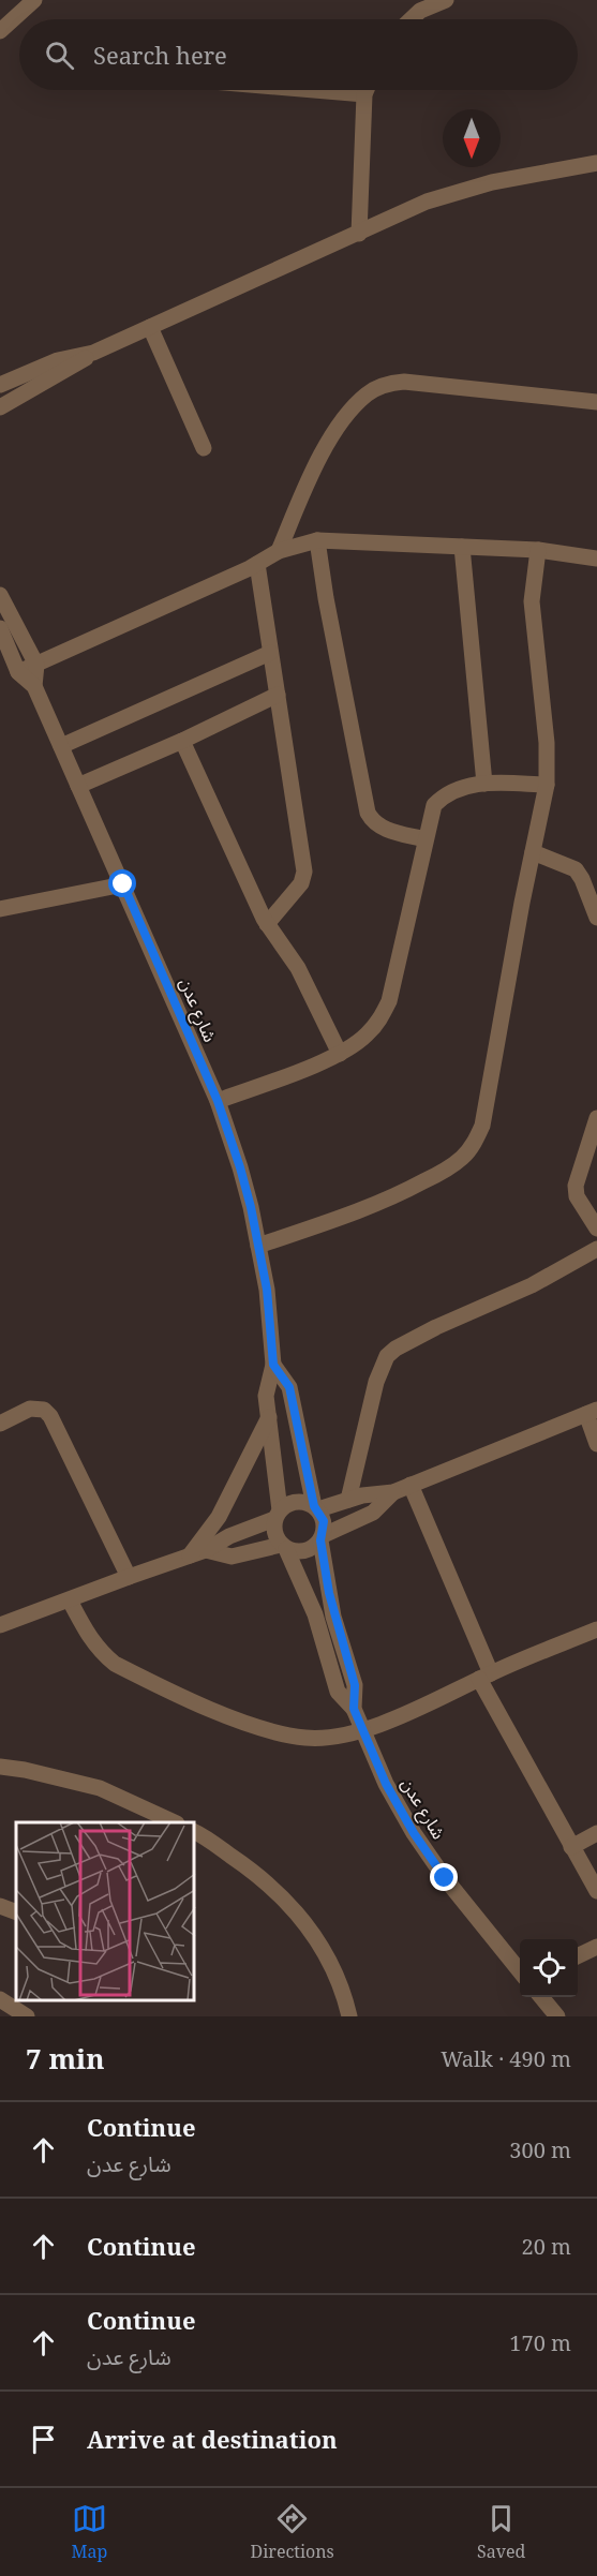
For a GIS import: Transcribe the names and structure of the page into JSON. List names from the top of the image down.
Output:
{
  "streets": {
    "street": ["شارع عدن"]
  },
  "north": "bottom",
  "page": {
    "search": "Search here",
    "heading": ["7 min", "Walk · 490 m"],
    "list": [
      ["Continue", "شارع عدن", "300 m"],
      ["Continue", "20 m"],
      ["Continue", "شارع عدن", "170 m"],
      "Arrive at destination"
    ],
    "nav": ["Map", "Directions", "Saved"]
  }
}
